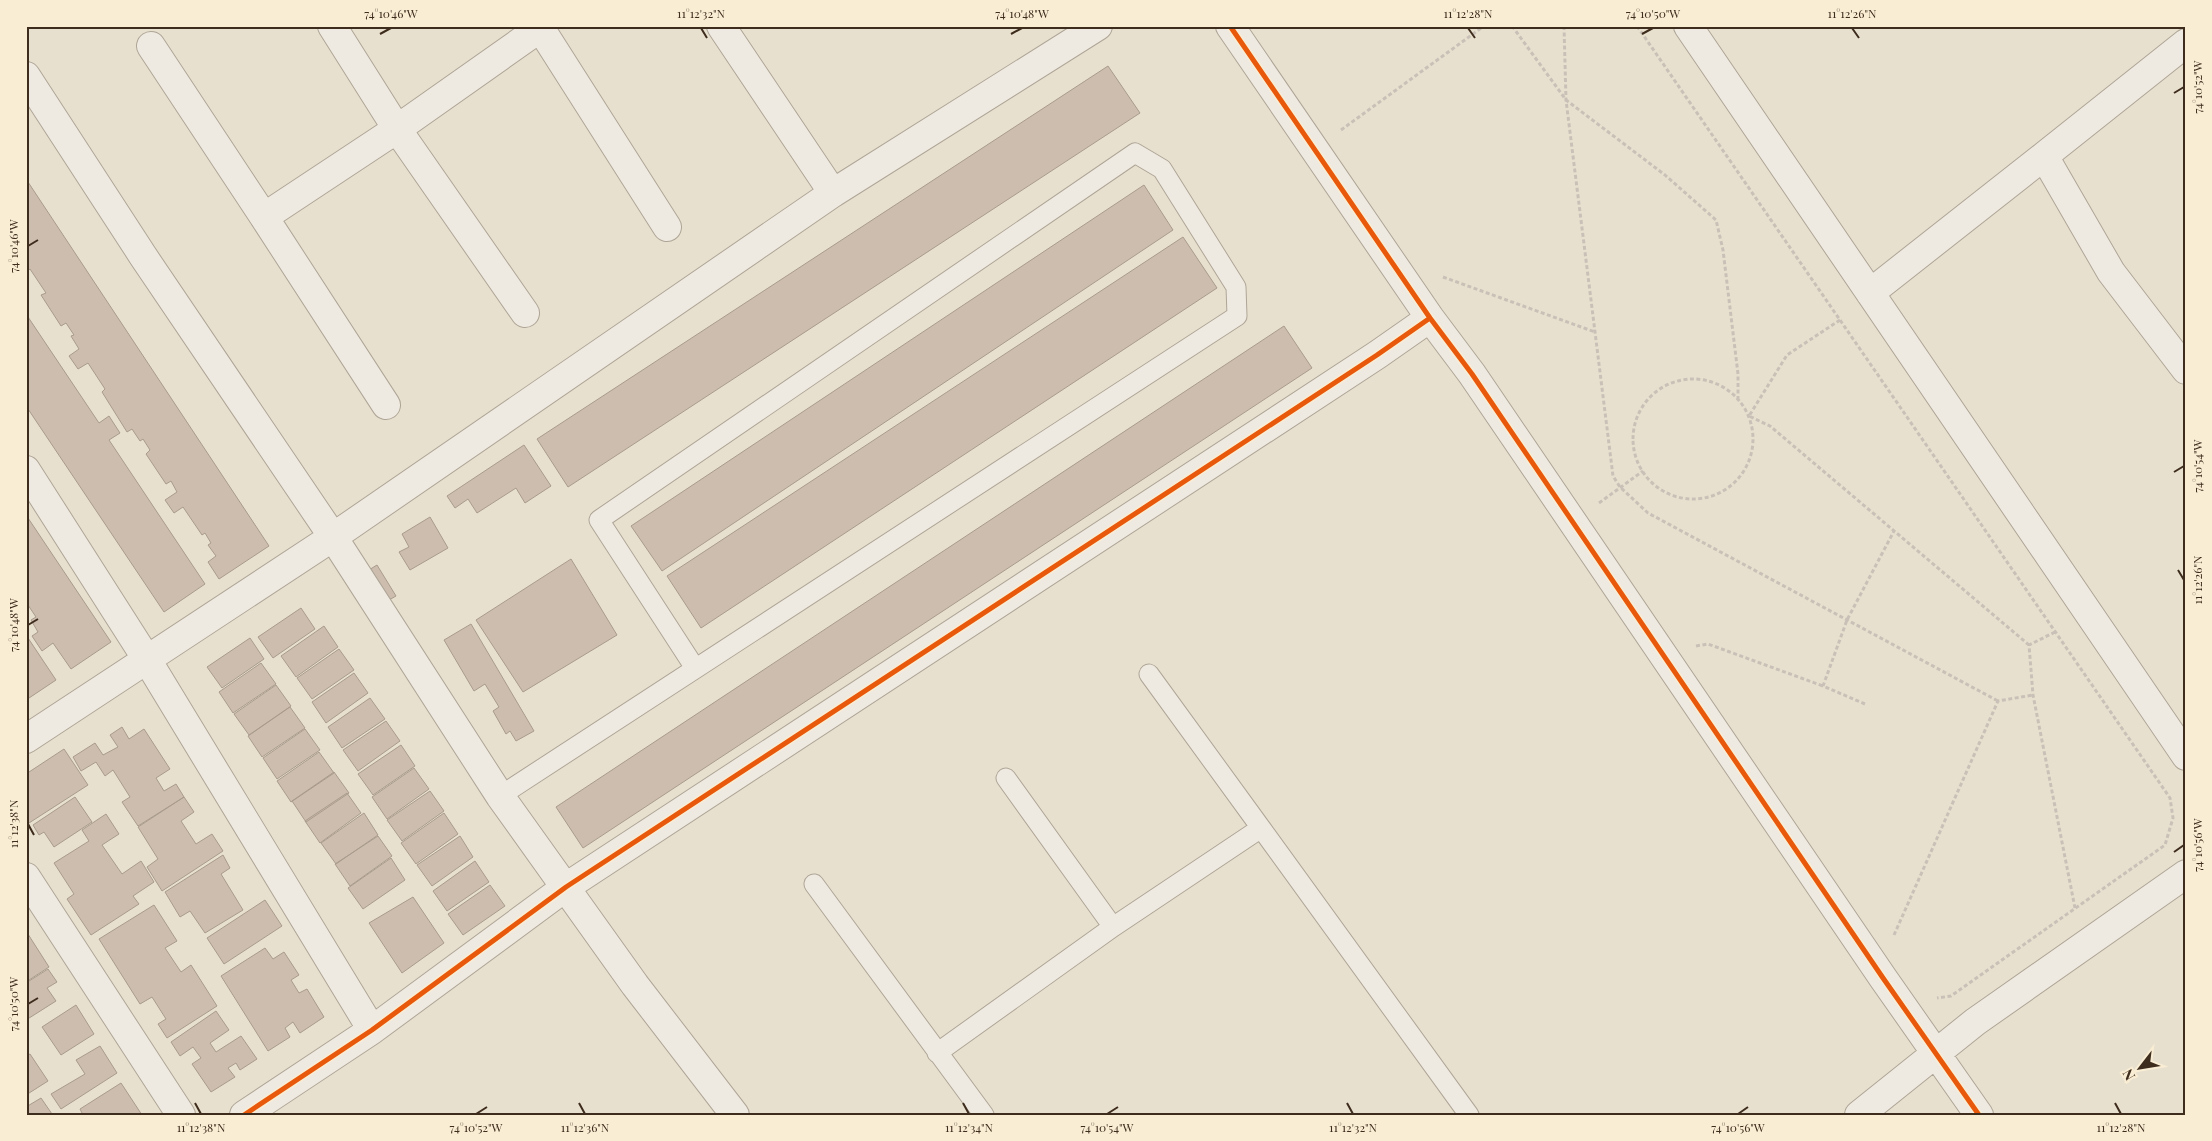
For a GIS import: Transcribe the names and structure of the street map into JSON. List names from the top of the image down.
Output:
{
  "north": "bottom left",
  "coordinates": [
    "74°10'46\"W",
    "11°12'32\"N",
    "74°10'48\"W",
    "11°12'28\"N",
    "74°10'50\"W",
    "11°12'26\"N",
    "74°10'52\"W",
    "74°10'54\"W",
    "11°12'38\"N",
    "74°10'56\"W",
    "11°12'36\"N",
    "11°12'34\"N"
  ]
}
